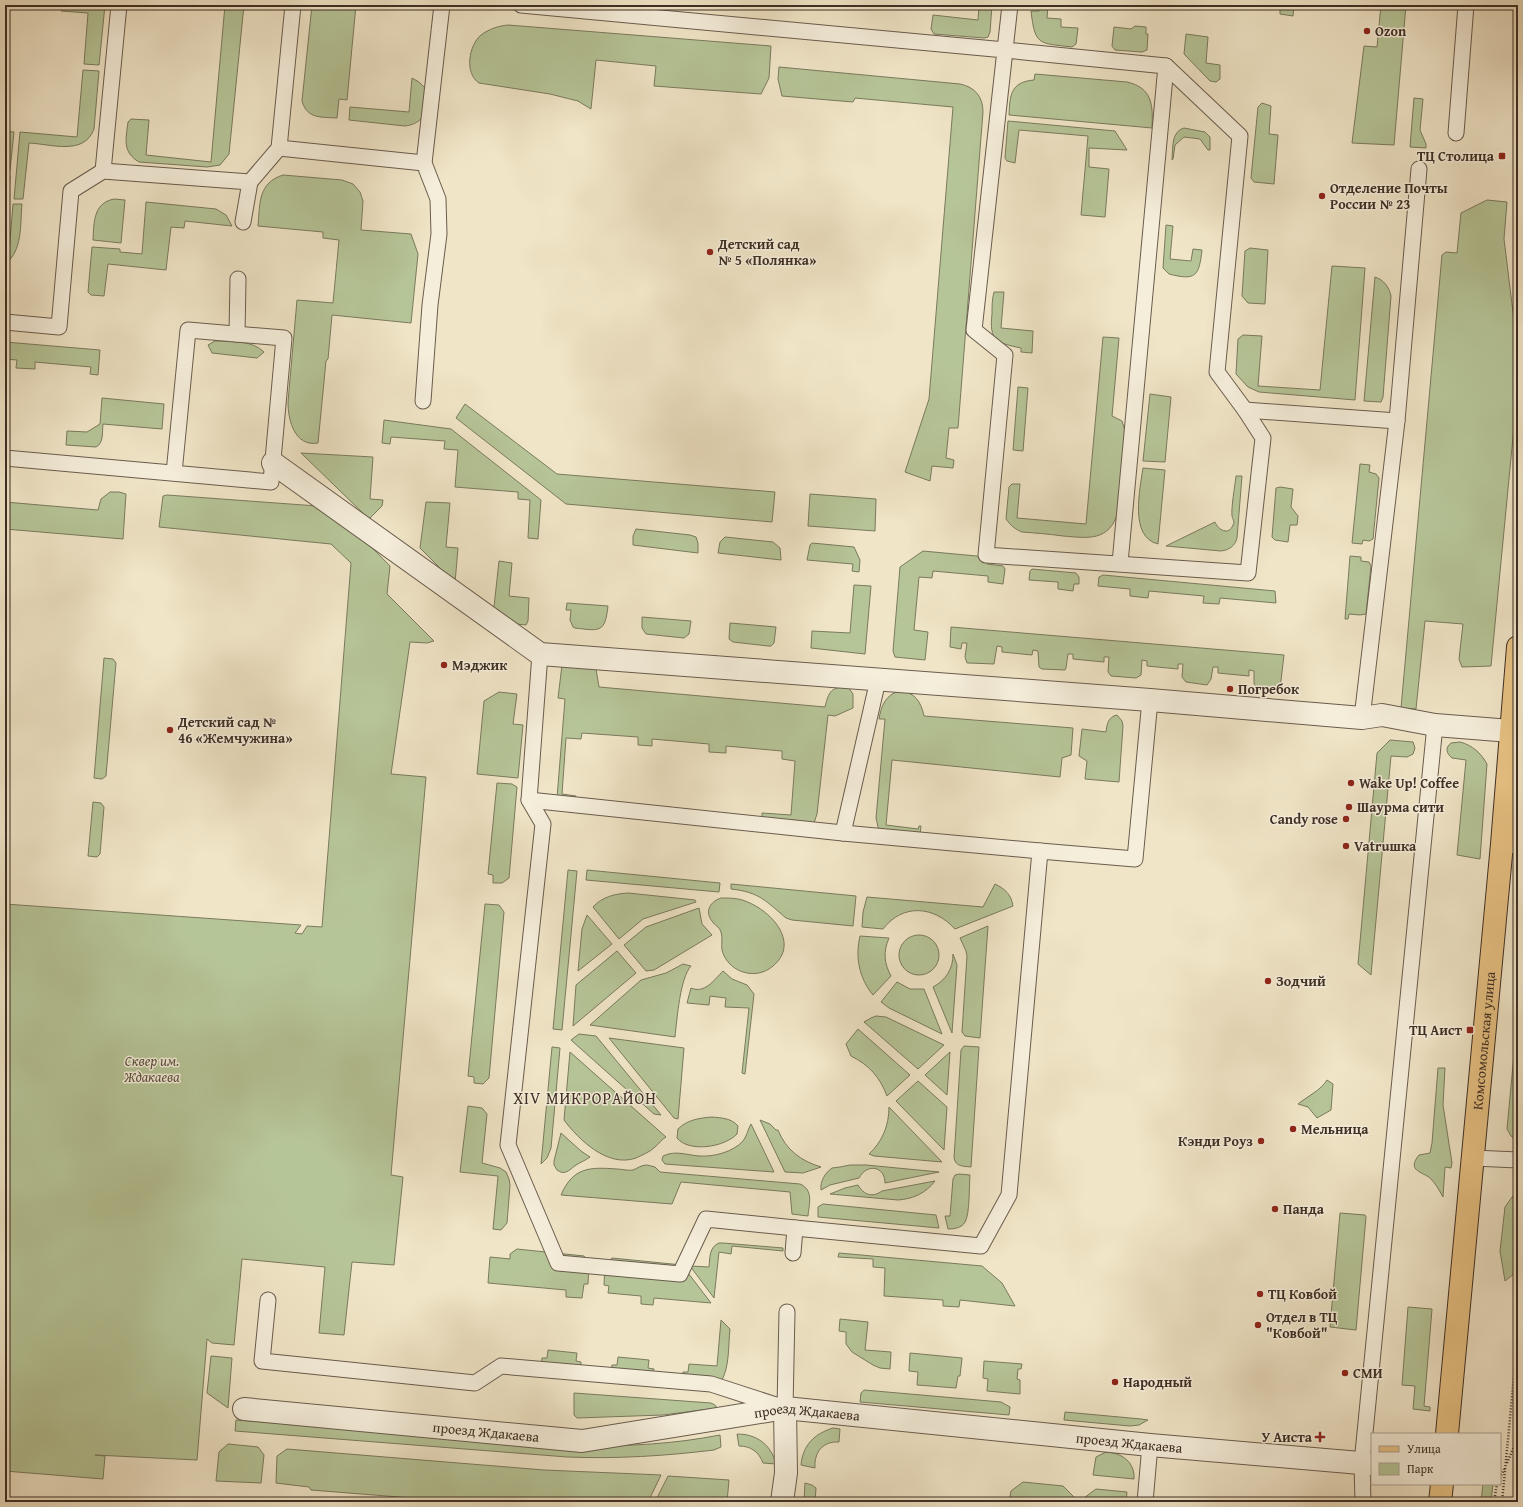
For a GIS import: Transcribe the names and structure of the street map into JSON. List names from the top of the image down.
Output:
{
  "streets": {
    "main road": ["Комсомольская улица"],
    "street": ["проезд Ждакаева"]
  },
  "districts": ["XIV МИКРОРАЙОН"],
  "parks": ["Сквер им. Ждакаева"],
  "places": {
    "other": [
      "Ozon",
      "Отделение Почты России № 23",
      "Детский сад № 5 «Полянка»",
      "Мэджик",
      "Погребок",
      "Детский сад № 46 «Жемчужина»",
      "Wake Up! Coffee",
      "Шаурма сити",
      "Candy rose",
      "Vatruшка",
      "Зодчий",
      "Мельница",
      "Кэнди Роуз",
      "Панда",
      "ТЦ Ковбой",
      "Отдел в ТЦ \"Ковбой\"",
      "СМИ",
      "Народный"
    ],
    "transit": ["ТЦ Столица", "ТЦ Аист"],
    "health": ["У Аиста"]
  },
  "legend": ["Улица", "Парк"]
}
